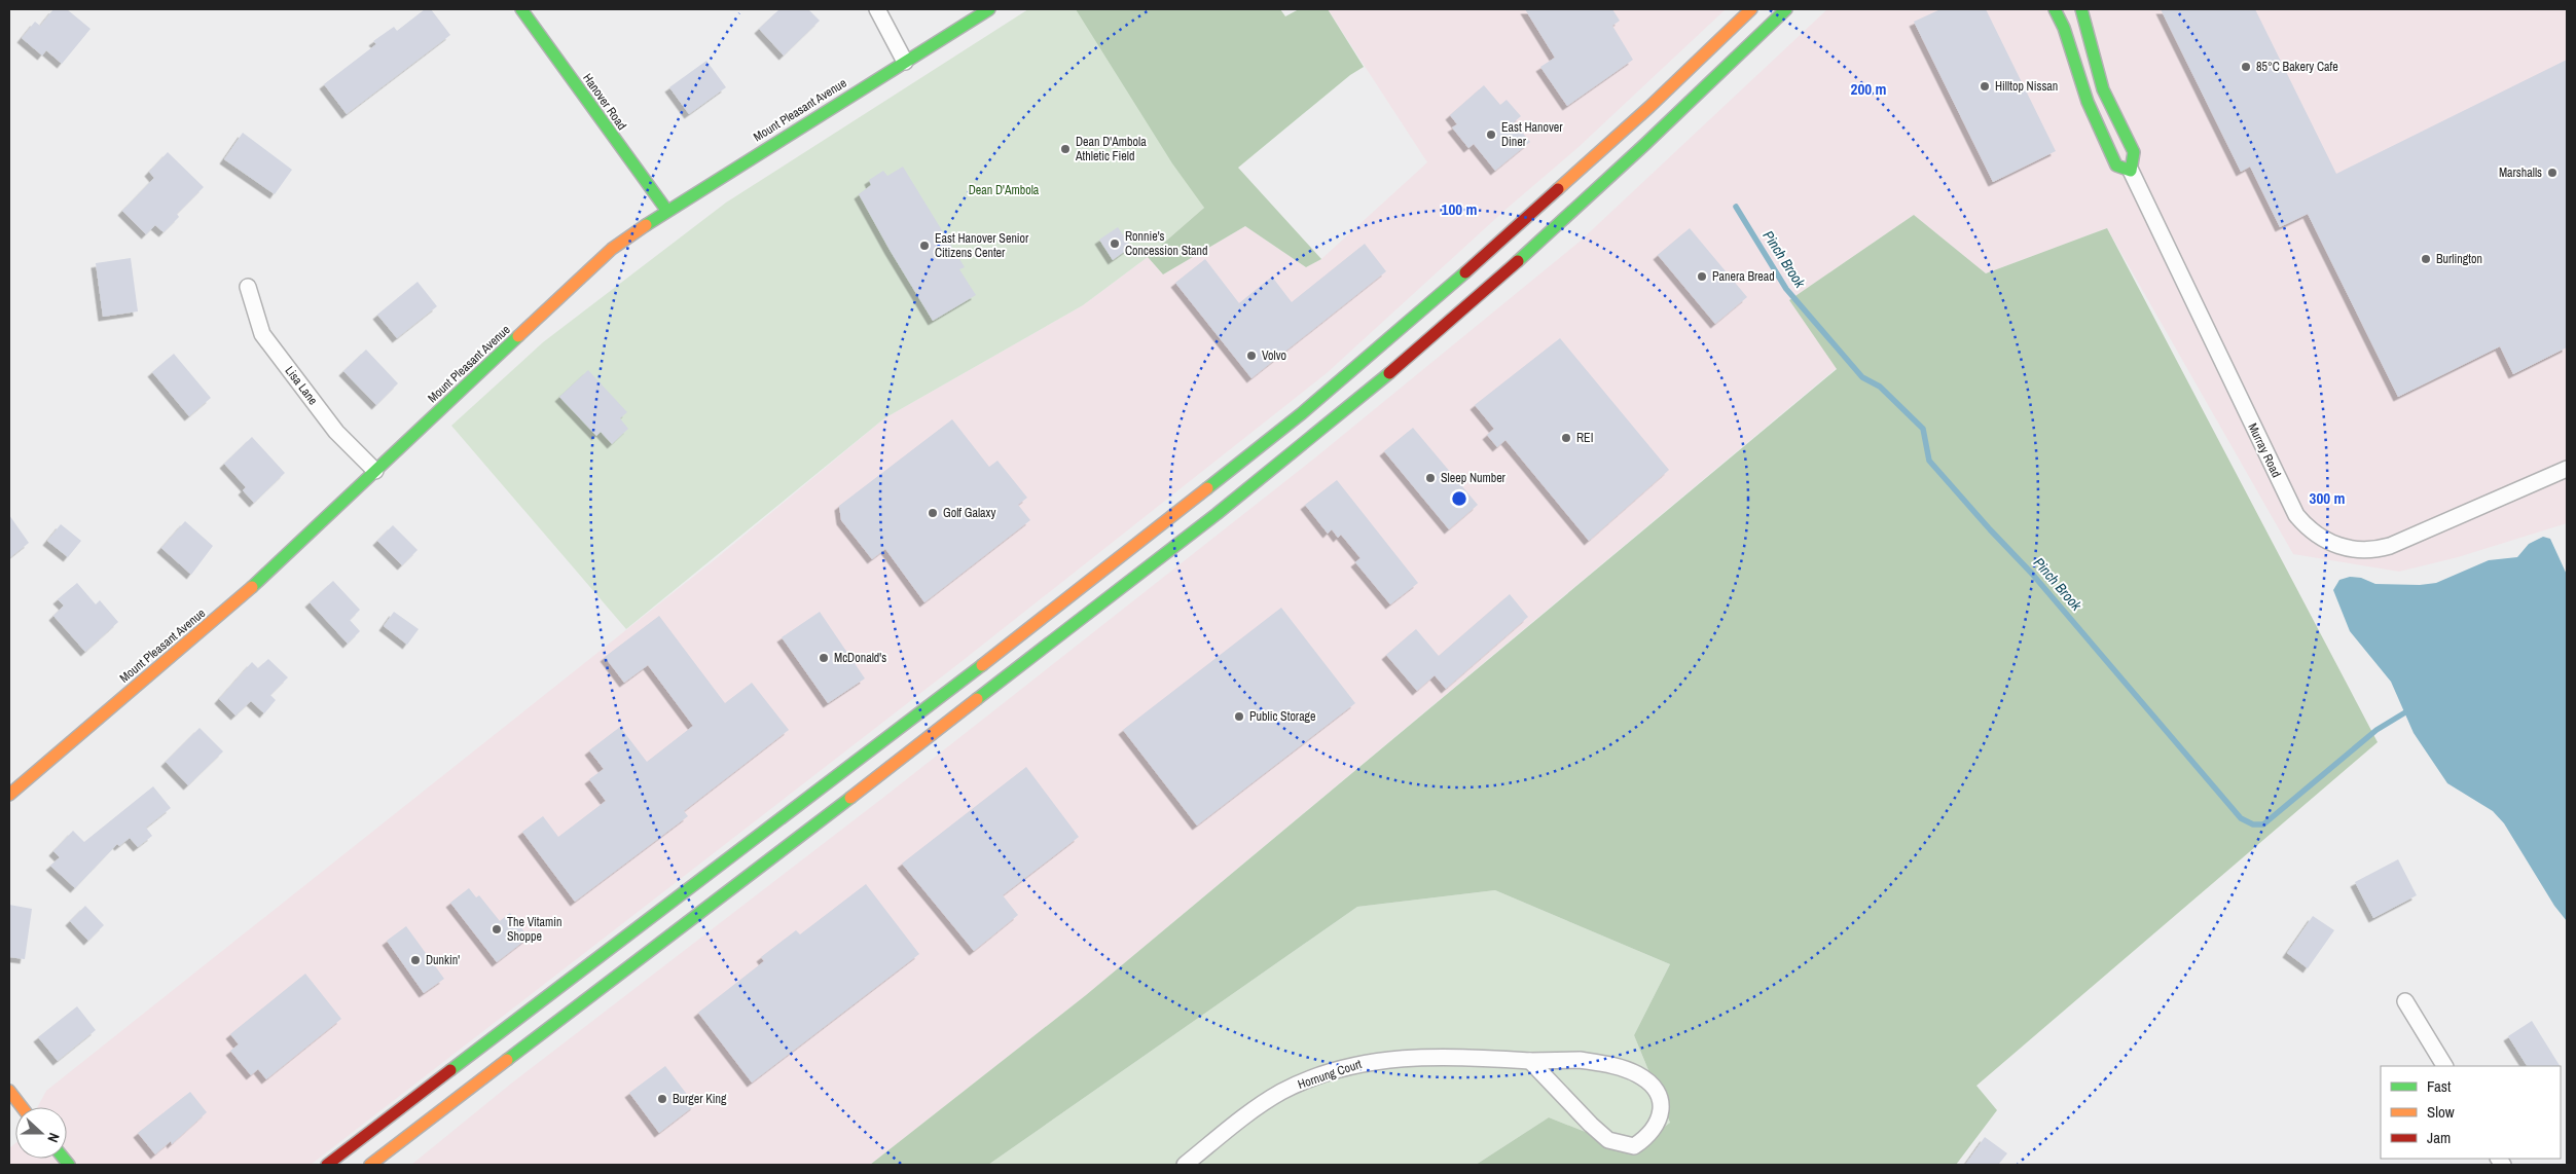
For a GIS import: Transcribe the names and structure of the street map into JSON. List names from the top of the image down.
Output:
{
  "streets": {
    "main road": ["Hanover Road", "Mount Pleasant Avenue"],
    "street": ["Lisa Lane", "Murray Road", "Hornung Court"]
  },
  "crossings": [
    ["Hanover Road", "Mount Pleasant Avenue"],
    ["Mount Pleasant Avenue", "Lisa Lane"]
  ],
  "water": ["Pinch Brook"],
  "parks": ["Dean D'Ambola"],
  "places": [
    "85°C Bakery Cafe",
    "Hilltop Nissan",
    "East Hanover Diner",
    "Dean D'Ambola Athletic Field",
    "Marshalls",
    "Ronnie's Concession Stand",
    "East Hanover Senior Citizens Center",
    "Burlington",
    "Panera Bread",
    "Volvo",
    "REI",
    "Sleep Number",
    "Golf Galaxy",
    "McDonald's",
    "Public Storage",
    "The Vitamin Shoppe",
    "Dunkin'",
    "Burger King"
  ],
  "legend": ["Fast", "Slow", "Jam"],
  "north": "right",
  "rings": ["200 m", "100 m", "300 m"]
}
